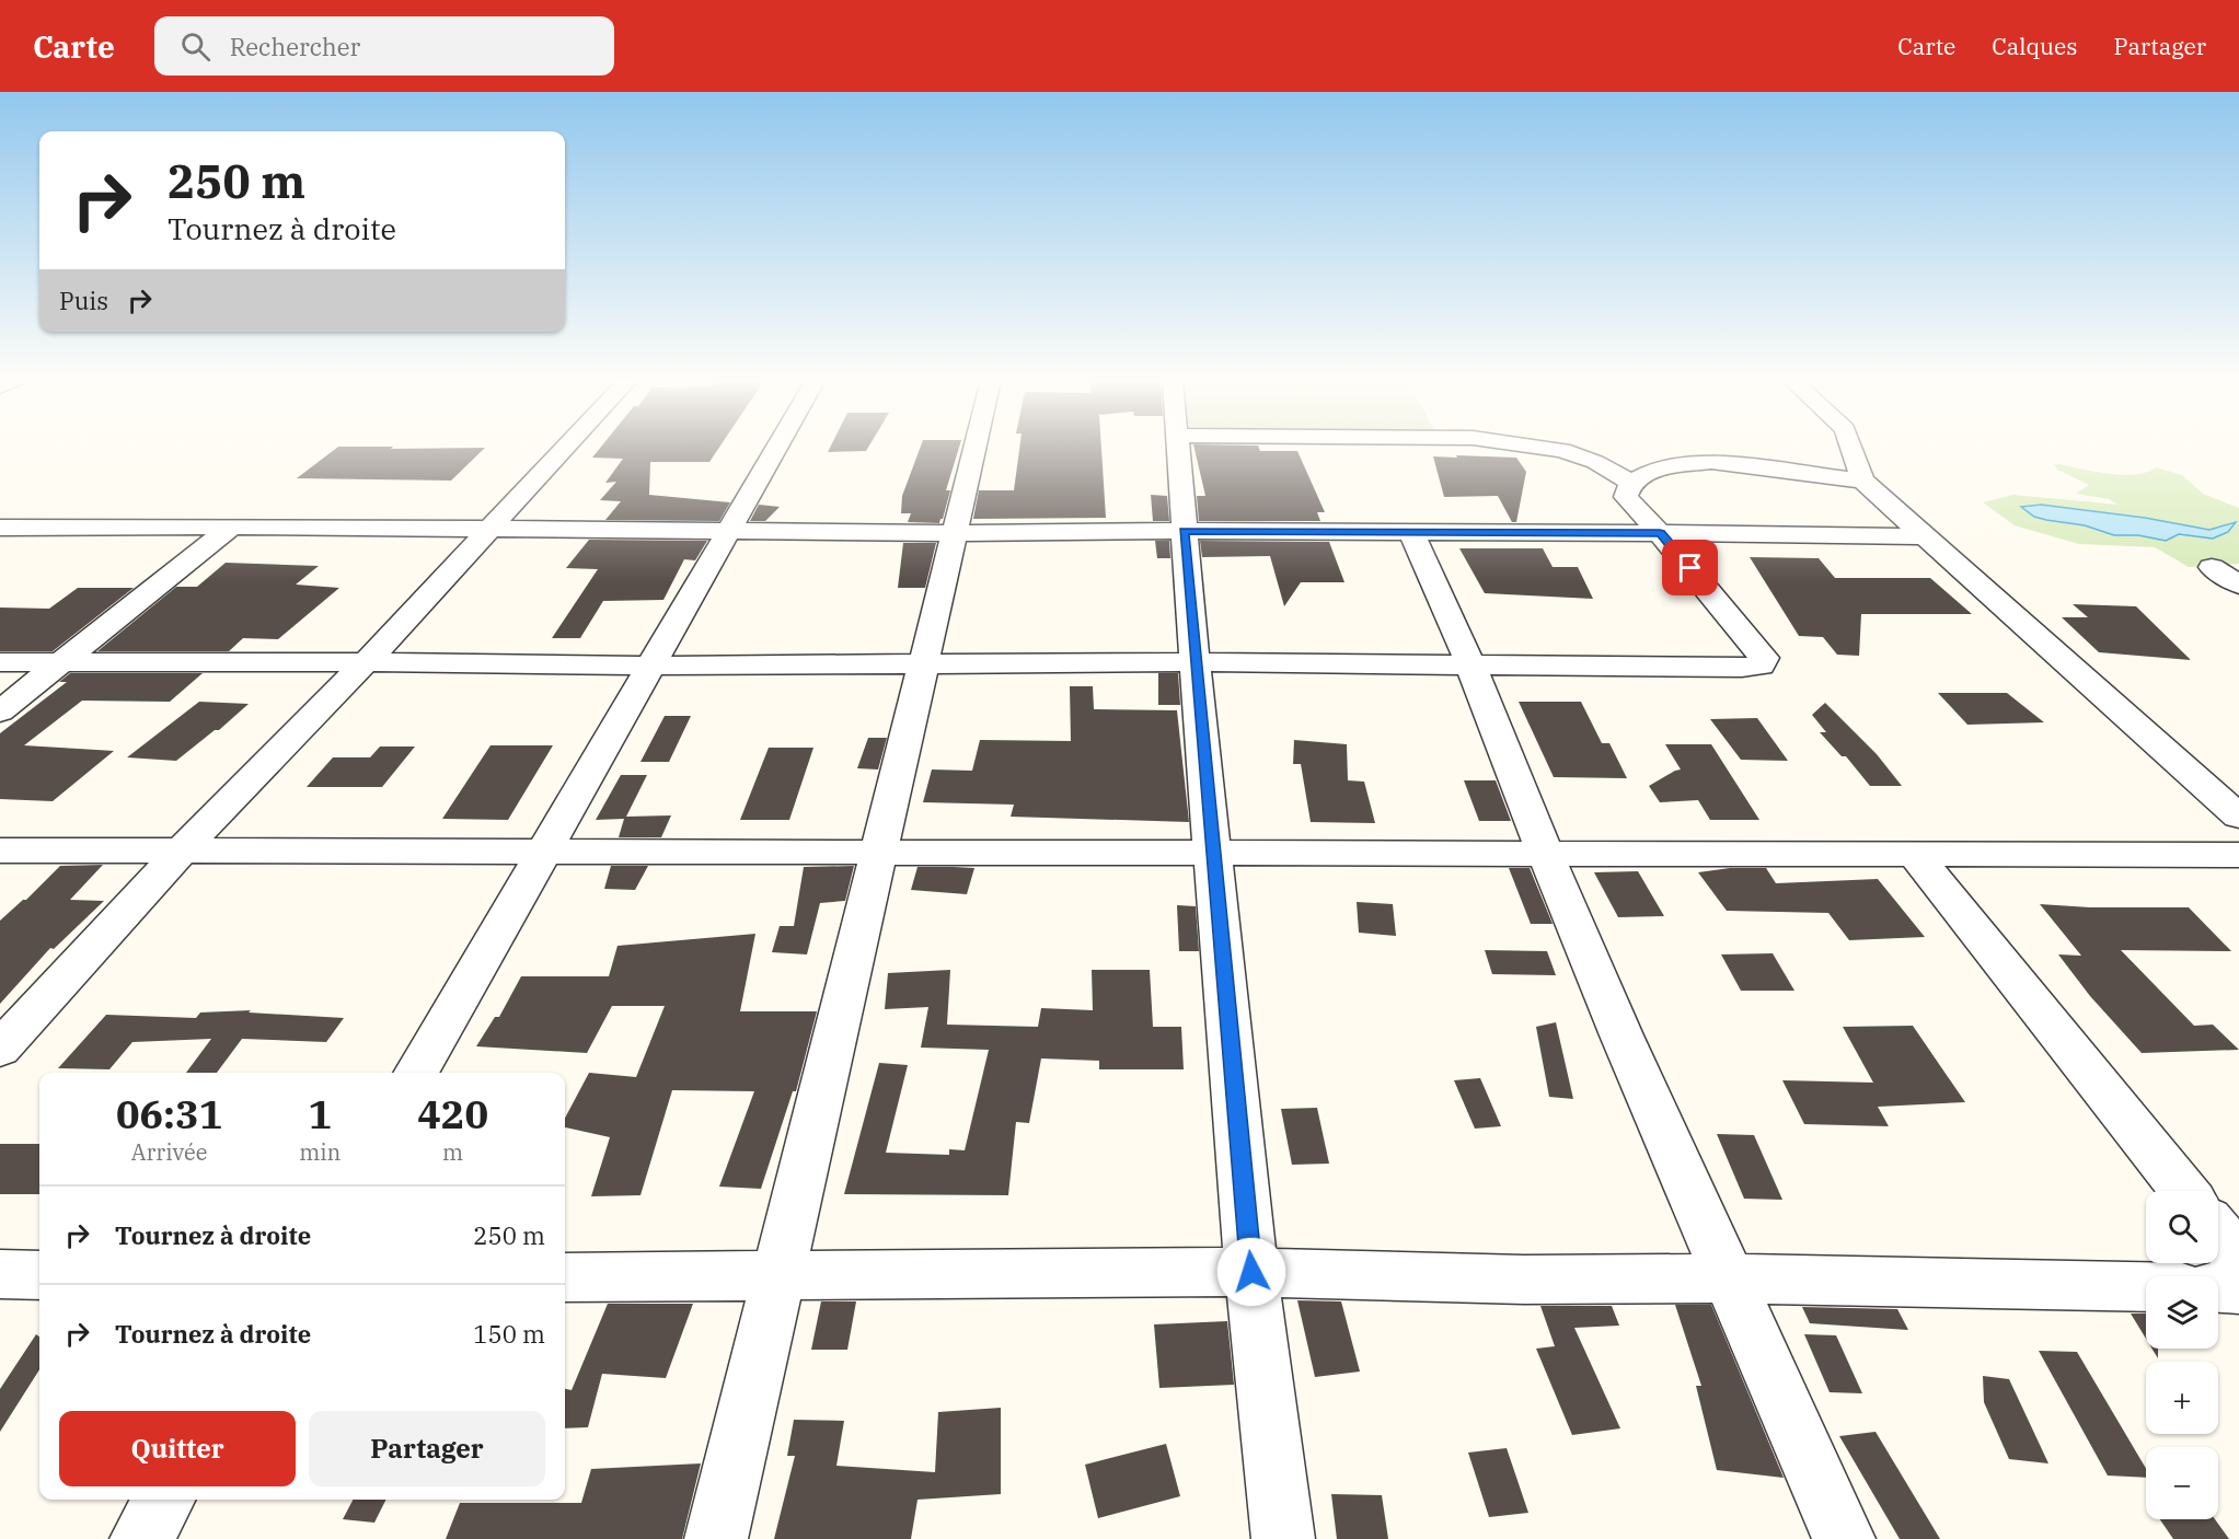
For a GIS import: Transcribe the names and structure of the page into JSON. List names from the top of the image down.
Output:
{
  "page": {
    "header": "Carte",
    "search": "Rechercher",
    "nav": ["Carte", "Calques", "Partager"],
    "turn": ["250 m", "Tournez à droite"],
    "then": "Puis",
    "eta": [
      "06:31",
      "Arrivée",
      "1",
      "min",
      "420",
      "m"
    ],
    "list": [
      {
        "name": "Tournez à droite",
        "value": "250 m"
      },
      {
        "name": "Tournez à droite",
        "value": "150 m"
      }
    ],
    "map_buttons": ["+", "−"],
    "buttons": ["Quitter", "Partager"]
  }
}
